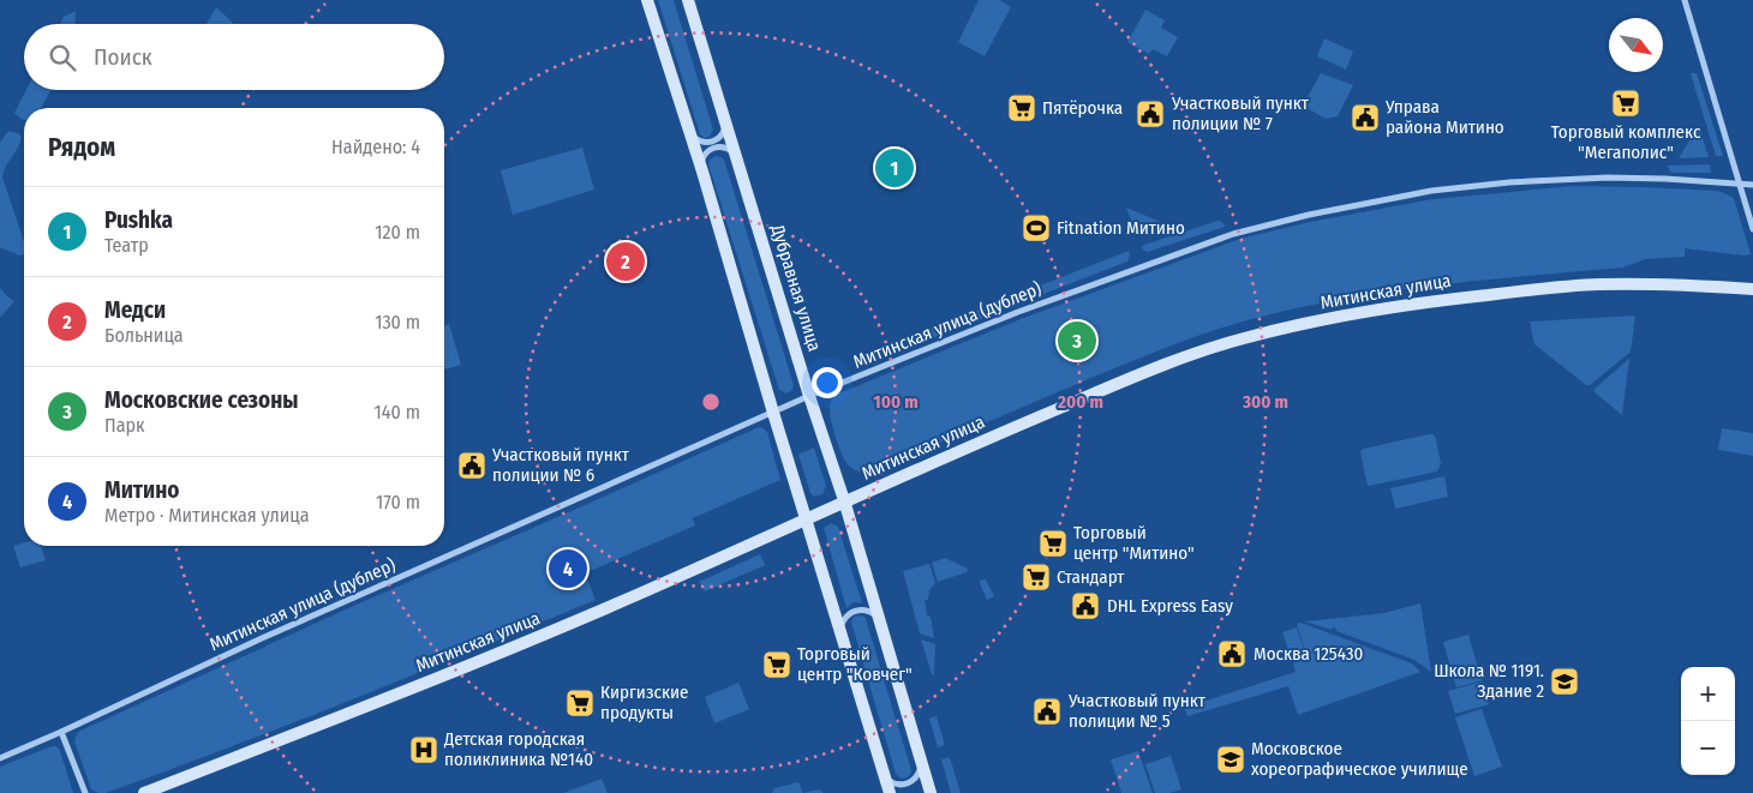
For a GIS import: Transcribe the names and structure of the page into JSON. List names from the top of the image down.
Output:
{
  "streets": {
    "main road": ["Дубравная улица", "Митинская улица"],
    "street": ["Митинская улица (дублер)"]
  },
  "crossings": [
    ["Дубравная улица", "Митинская улица"],
    ["Дубравная улица", "Митинская улица (дублер)"]
  ],
  "places": {
    "supermarket": [
      "Торговый комплекс \"Мегаполис\"",
      "Пятёрочка",
      "Торговый центр \"Митино\"",
      "Стандарт",
      "Торговый центр \"Ковчег\"",
      "Киргизские продукты"
    ],
    "public building": [
      "Участковый пункт полиции № 7",
      "Управа района Митино",
      "Участковый пункт полиции № 6",
      "DHL Express Easy",
      "Москва 125430",
      "Участковый пункт полиции № 5"
    ],
    "sports": ["Fitnation Митино"],
    "school or university": ["Школа № 1191. Здание 2", "Московское хореографическое училище"],
    "hospital": ["Детская городская поликлиника №140"]
  },
  "north": "bottom right",
  "page": {
    "search": "Поиск",
    "heading": ["Рядом", "Найдено: 4"],
    "pins": [
      "1",
      "2",
      "3",
      "4"
    ],
    "list": [
      {
        "mark": "1",
        "name": "Pushka",
        "note": "Театр",
        "value": "120 m"
      },
      {
        "mark": "2",
        "name": "Медси",
        "note": "Больница",
        "value": "130 m"
      },
      {
        "mark": "3",
        "name": "Московские сезоны",
        "note": "Парк",
        "value": "140 m"
      },
      {
        "mark": "4",
        "name": "Митино",
        "note": "Метро · Митинская улица",
        "value": "170 m"
      }
    ],
    "map_buttons": ["+", "−"]
  },
  "rings": ["100 m", "200 m", "300 m"]
}
